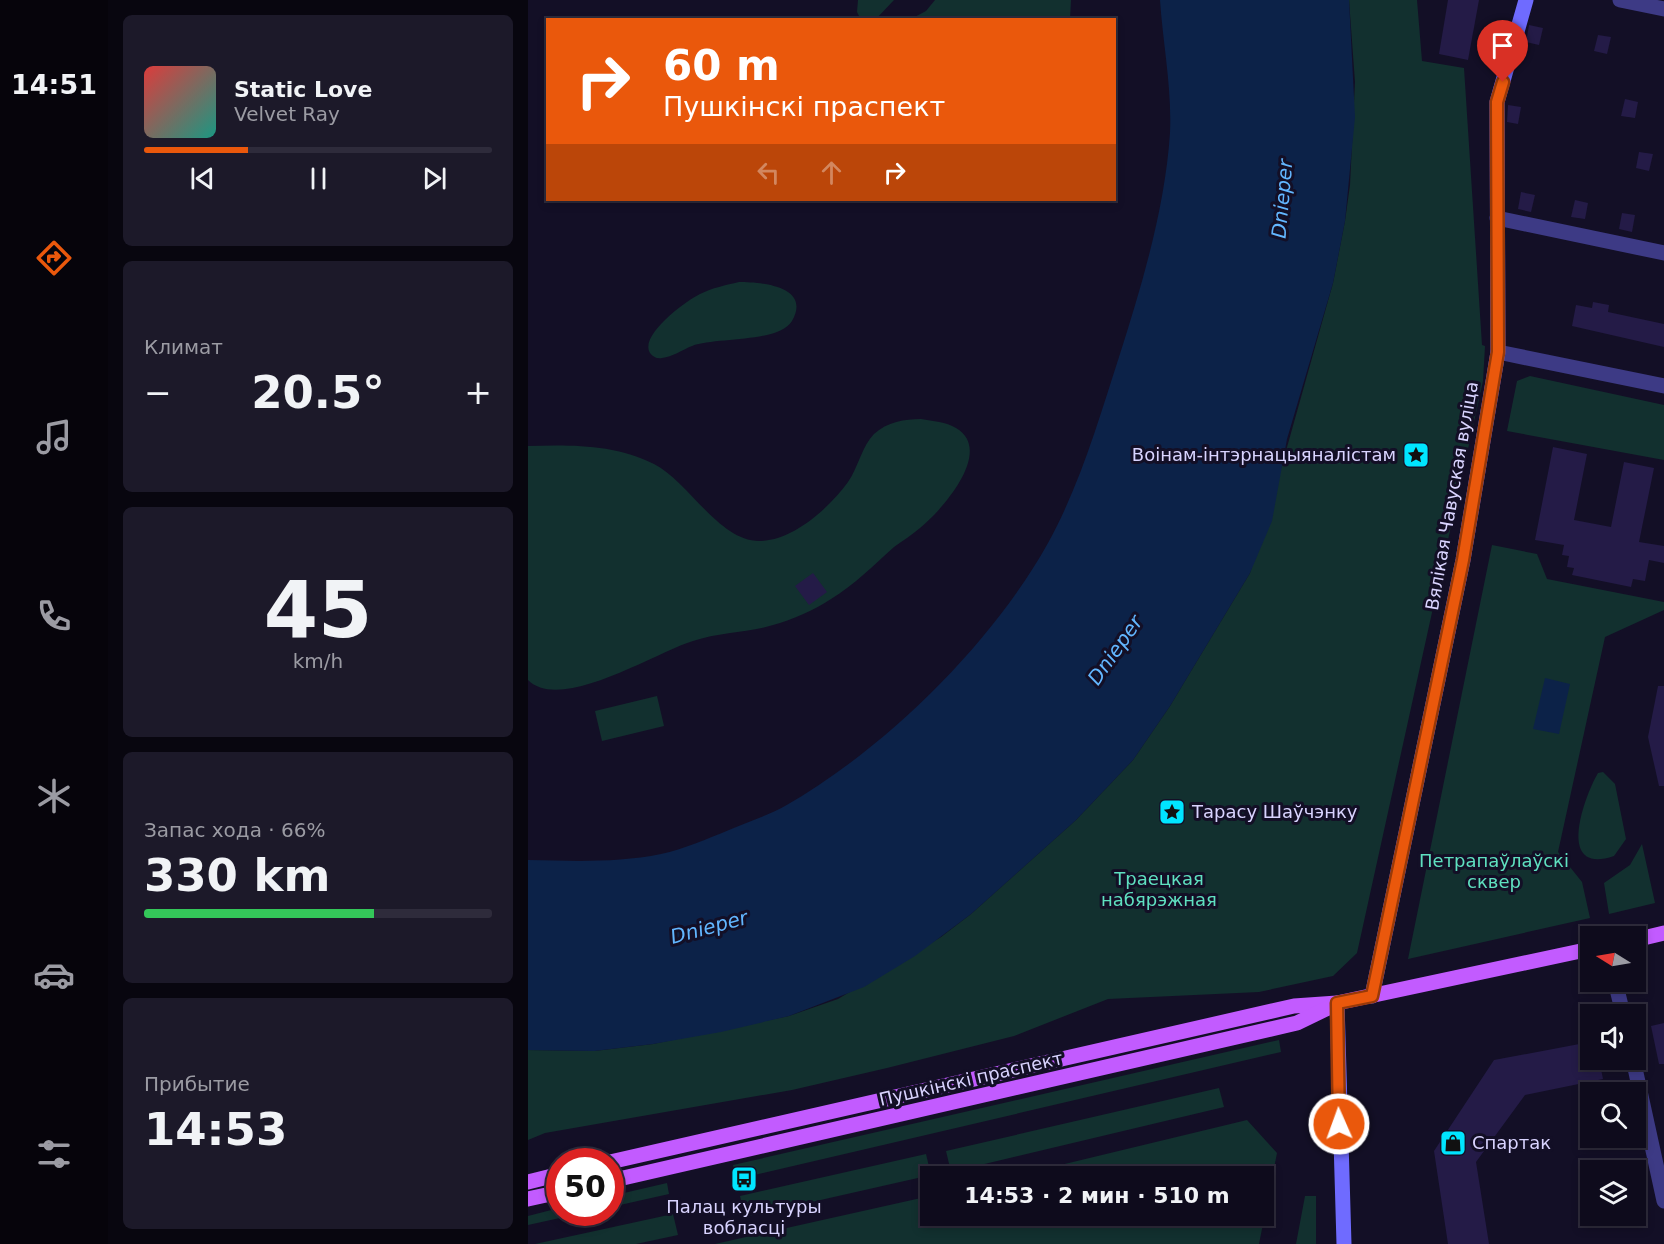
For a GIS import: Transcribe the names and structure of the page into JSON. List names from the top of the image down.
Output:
{
  "streets": {
    "main road": ["Вялікая Чавуская вуліца", "Пушкінскі праспект"]
  },
  "crossings": [
    ["Вялікая Чавуская вуліца", "Пушкінскі праспект"]
  ],
  "water": ["Dnieper"],
  "parks": ["Петрапаўлаўскі сквер", "Траецкая набярэжная"],
  "places": {
    "place": ["Воінам-інтэрнацыяналістам", "Тарасу Шаўчэнку"],
    "shop": ["Спартак"],
    "bus stop": ["Палац культуры вобласці"]
  },
  "north": "left",
  "page": {
    "tabs": "14:51",
    "turn": ["60 m", "Пушкінскі праспект"],
    "song": ["Static Love", "Velvet Ray"],
    "tile": [
      "Климат",
      ["45", "km/h"],
      ["Запас хода · 66%", "330 km"],
      ["Прибытие", "14:53"]
    ],
    "heat": ["−", "20.5°", "+"],
    "limit": "50",
    "trip": "14:53 · 2 мин · 510 m"
  }
}
